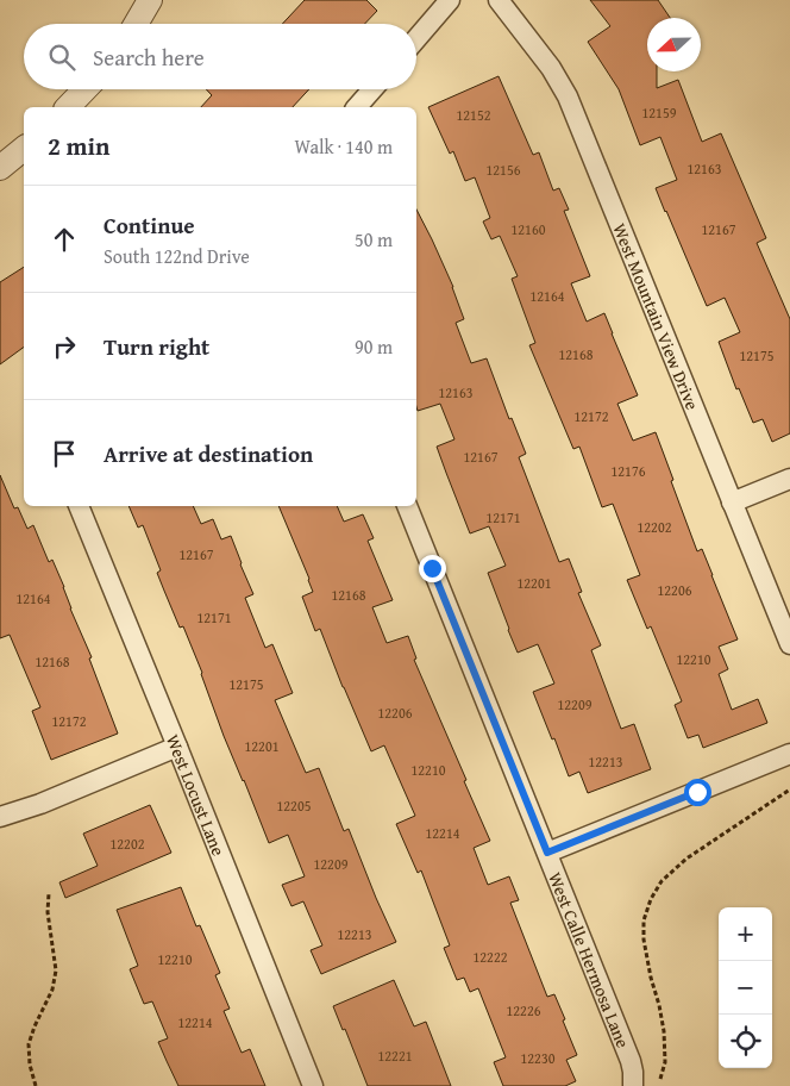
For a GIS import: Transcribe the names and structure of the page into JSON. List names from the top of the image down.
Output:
{
  "streets": {
    "street": ["West Mountain View Drive", "West Locust Lane", "West Calle Hermosa Lane"]
  },
  "house_numbers": [
    "12159",
    "12152",
    "12163",
    "12156",
    "12160",
    "12167",
    "12164",
    "12168",
    "12175",
    "12163",
    "12172",
    "12167",
    "12176",
    "12171",
    "12202",
    "12167",
    "12201",
    "12206",
    "12168",
    "12164",
    "12171",
    "12210",
    "12168",
    "12175",
    "12209",
    "12206",
    "12172",
    "12201",
    "12213",
    "12210",
    "12205",
    "12214",
    "12202",
    "12209",
    "12213",
    "12222",
    "12210",
    "12226",
    "12214",
    "12221",
    "12230"
  ],
  "north": "left",
  "page": {
    "search": "Search here",
    "heading": ["2 min", "Walk · 140 m"],
    "list": [
      ["Continue", "South 122nd Drive", "50 m"],
      ["Turn right", "90 m"],
      "Arrive at destination"
    ],
    "map_buttons": ["+", "−"]
  }
}
